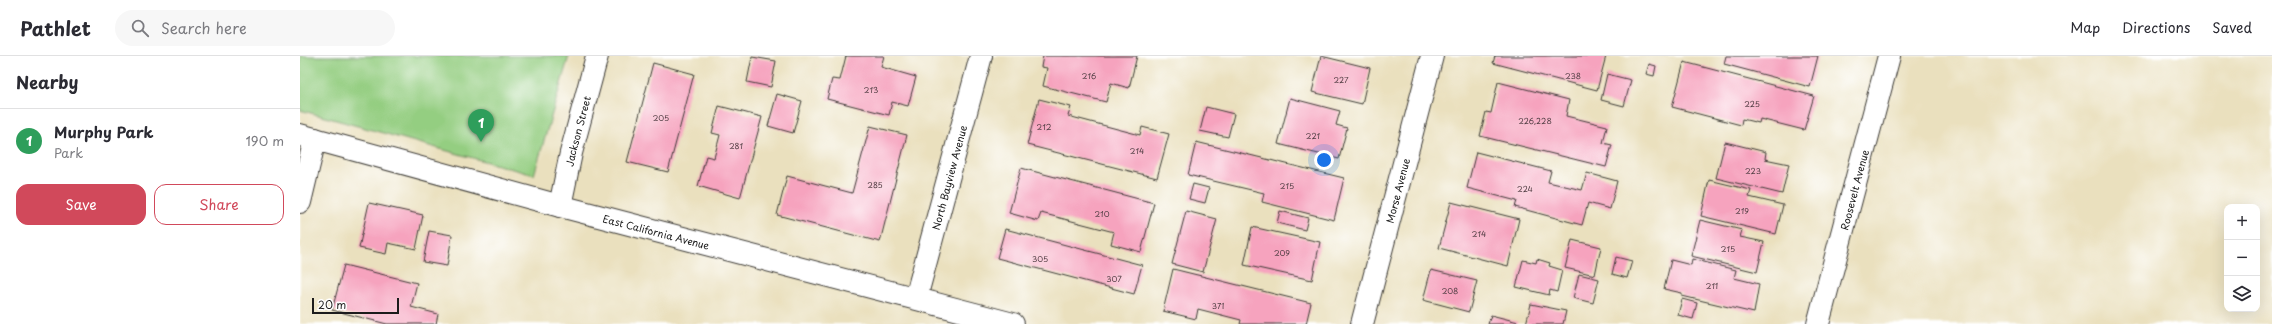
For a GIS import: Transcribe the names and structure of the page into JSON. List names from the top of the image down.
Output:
{
  "streets": {
    "street": [
      "Jackson Street",
      "North Bayview Avenue",
      "Morse Avenue",
      "Roosevelt Avenue",
      "East California Avenue"
    ]
  },
  "crossings": [
    ["Jackson Street", "East California Avenue"],
    ["North Bayview Avenue", "East California Avenue"]
  ],
  "house_numbers": [
    "216",
    "238",
    "227",
    "213",
    "225",
    "205",
    "226,228",
    "212",
    "221",
    "281",
    "214",
    "223",
    "285",
    "215",
    "224",
    "219",
    "210",
    "214",
    "215",
    "209",
    "305",
    "307",
    "211",
    "208",
    "371"
  ],
  "scale_bar": "20 m",
  "page": {
    "header": "Pathlet",
    "search": "Search here",
    "nav": ["Map", "Directions", "Saved"],
    "heading": "Nearby",
    "list": [
      {
        "mark": "1",
        "name": "Murphy Park",
        "note": "Park",
        "value": "190 m"
      }
    ],
    "pins": "1",
    "buttons": ["Save", "Share"],
    "map_buttons": ["+", "−"],
    "scale": "20 m"
  }
}
